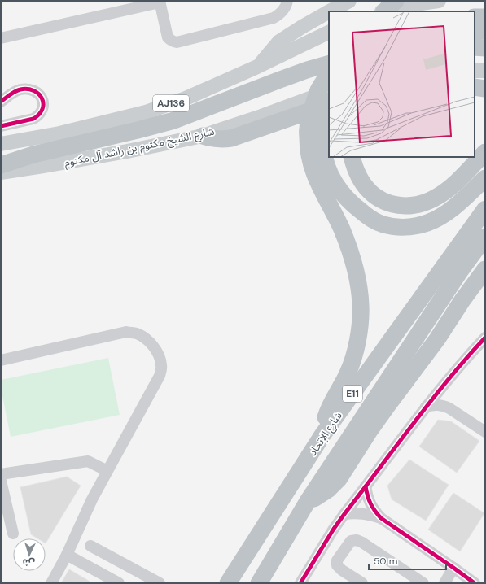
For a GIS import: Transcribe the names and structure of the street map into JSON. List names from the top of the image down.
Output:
{
  "streets": {
    "highway": ["E11", "شارع الإتحاد"],
    "main road": ["AJ136", "شارع الشيخ مكتوم بن راشد آل مكتوم"]
  },
  "scale_bar": "50 m",
  "north": "bottom"
}
